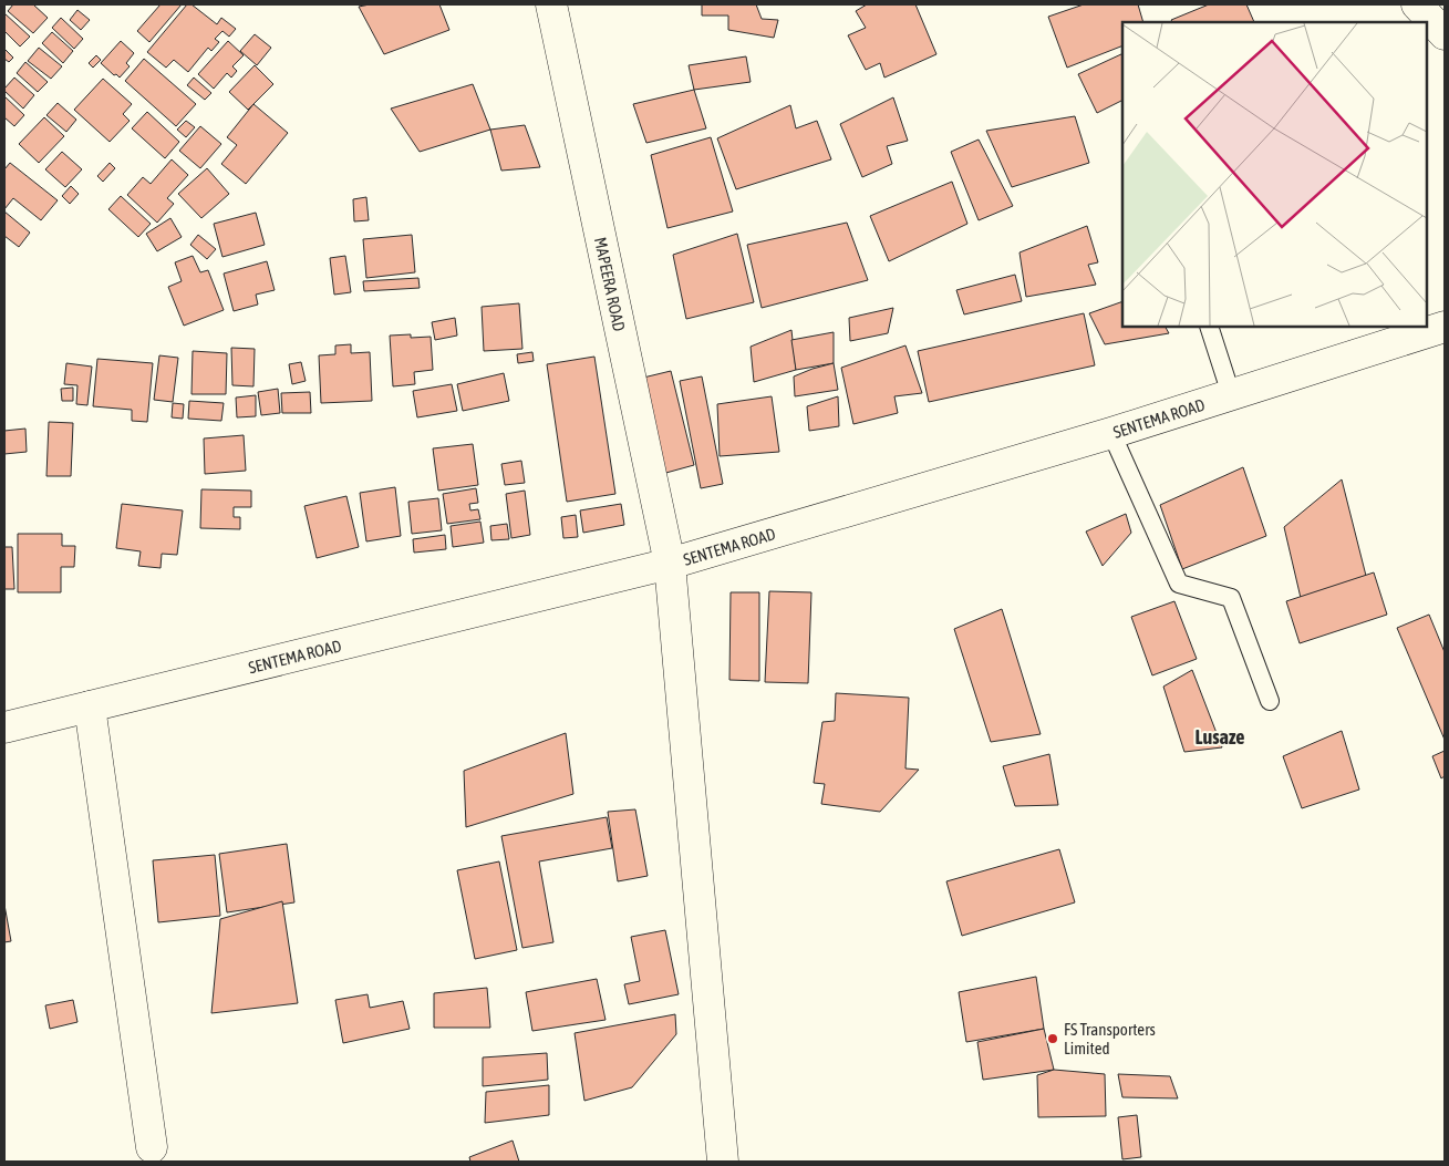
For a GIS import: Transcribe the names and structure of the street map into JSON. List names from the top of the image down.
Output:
{
  "streets": {
    "street": ["MAPEERA ROAD", "SENTEMA ROAD"]
  },
  "crossings": [
    ["MAPEERA ROAD", "SENTEMA ROAD"]
  ],
  "districts": ["Lusaze"],
  "places": ["FS Transporters Limited"]
}
